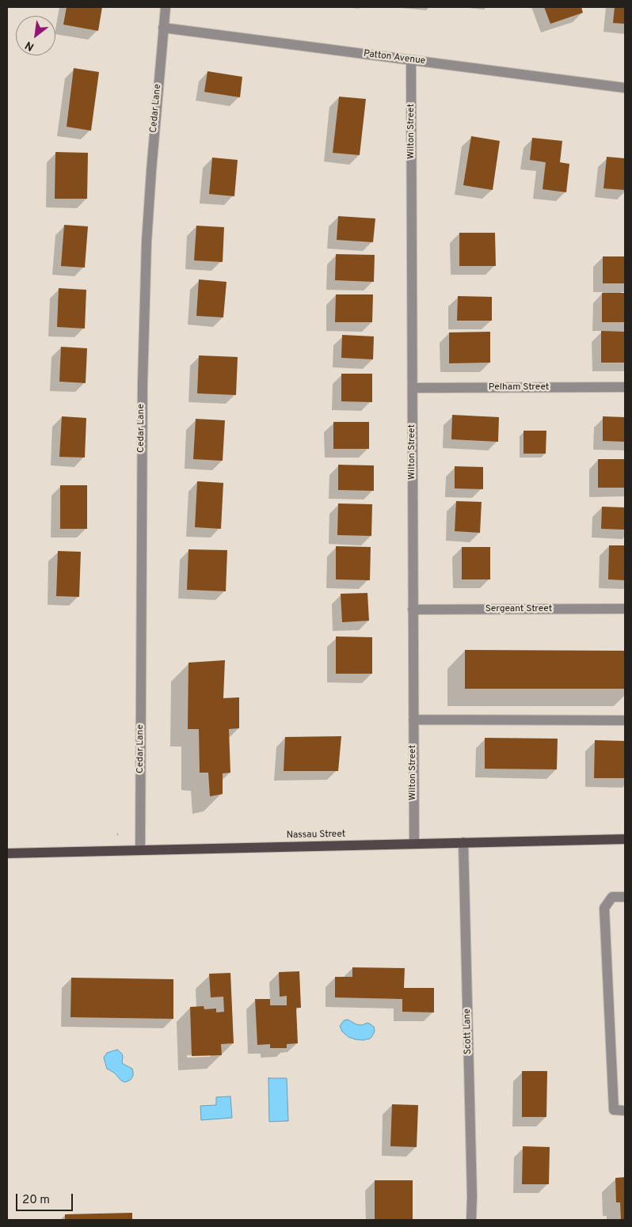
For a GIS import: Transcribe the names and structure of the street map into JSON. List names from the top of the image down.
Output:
{
  "streets": {
    "main road": ["Nassau Street"],
    "street": [
      "Patton Avenue",
      "Cedar Lane",
      "Wilton Street",
      "Pelham Street",
      "Sergeant Street",
      "Scott Lane"
    ]
  },
  "crossings": [
    ["Patton Avenue", "Cedar Lane"],
    ["Patton Avenue", "Wilton Street"],
    ["Cedar Lane", "Nassau Street"],
    ["Wilton Street", "Pelham Street"],
    ["Wilton Street", "Sergeant Street"],
    ["Wilton Street", "Nassau Street"],
    ["Nassau Street", "Scott Lane"]
  ],
  "scale_bar": "20 m",
  "north": "bottom left"
}
